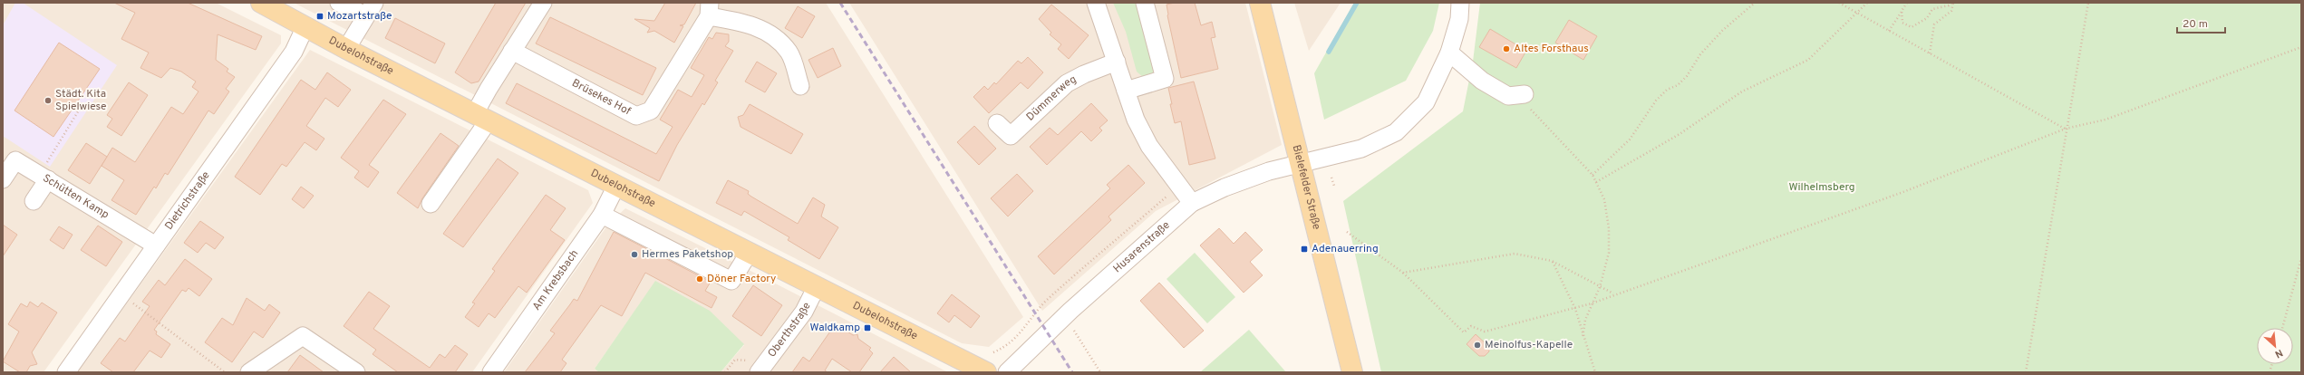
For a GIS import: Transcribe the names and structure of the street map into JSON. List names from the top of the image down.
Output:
{
  "streets": {
    "main road": ["Dubelohstraße", "Bielefelder Straße"],
    "street": [
      "Brüsekes Hof",
      "Dümmerweg",
      "Schütten Kamp",
      "Dietrichstraße",
      "Husarenstraße",
      "Am Krebsbach",
      "Oberthstraße"
    ]
  },
  "crossings": [
    ["Dubelohstraße", "Dietrichstraße"],
    ["Dubelohstraße", "Am Krebsbach"],
    ["Dubelohstraße", "Oberthstraße"],
    ["Bielefelder Straße", "Husarenstraße"],
    ["Schütten Kamp", "Dietrichstraße"]
  ],
  "parks": ["Wilhelmsberg"],
  "places": {
    "transit": ["Mozartstraße", "Adenauerring", "Waldkamp"],
    "other": [
      "Altes Forsthaus",
      "Städt. Kita Spielwiese",
      "Hermes Paketshop",
      "Döner Factory",
      "Meinolfus-Kapelle"
    ]
  },
  "scale_bar": "20 m",
  "north": "bottom right"
}
